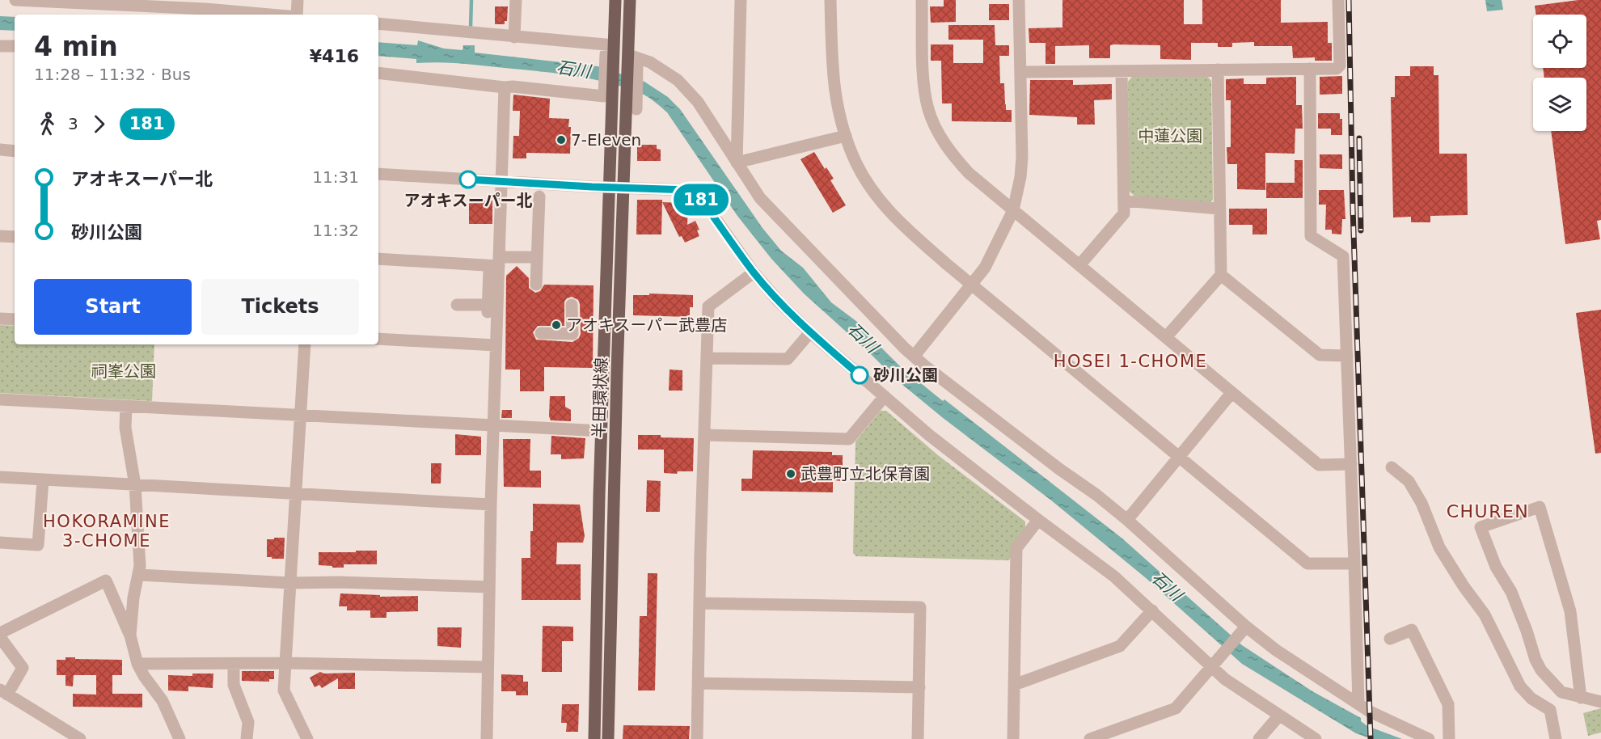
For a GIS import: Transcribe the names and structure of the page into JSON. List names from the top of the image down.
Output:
{
  "streets": {
    "main road": ["半田環状線"]
  },
  "districts": ["HOSEI 1-CHOME", "CHUREN", "HOKORAMINE 3-CHOME"],
  "water": ["石川"],
  "parks": ["中蓮公園", "祠峯公園"],
  "places": [
    "7-Eleven",
    "アオキスーパー北",
    "アオキスーパー武豊店",
    "砂川公園",
    "武豊町立北保育園"
  ],
  "lines": ["bus line 181"],
  "page": {
    "on_map": "181",
    "heading": ["4 min", "11:28 – 11:32 · Bus", "¥416"],
    "legs": ["3", "181"],
    "list": [
      {
        "name": "アオキスーパー北",
        "value": "11:31"
      },
      {
        "name": "砂川公園",
        "value": "11:32"
      }
    ],
    "buttons": ["Start", "Tickets"]
  }
}
